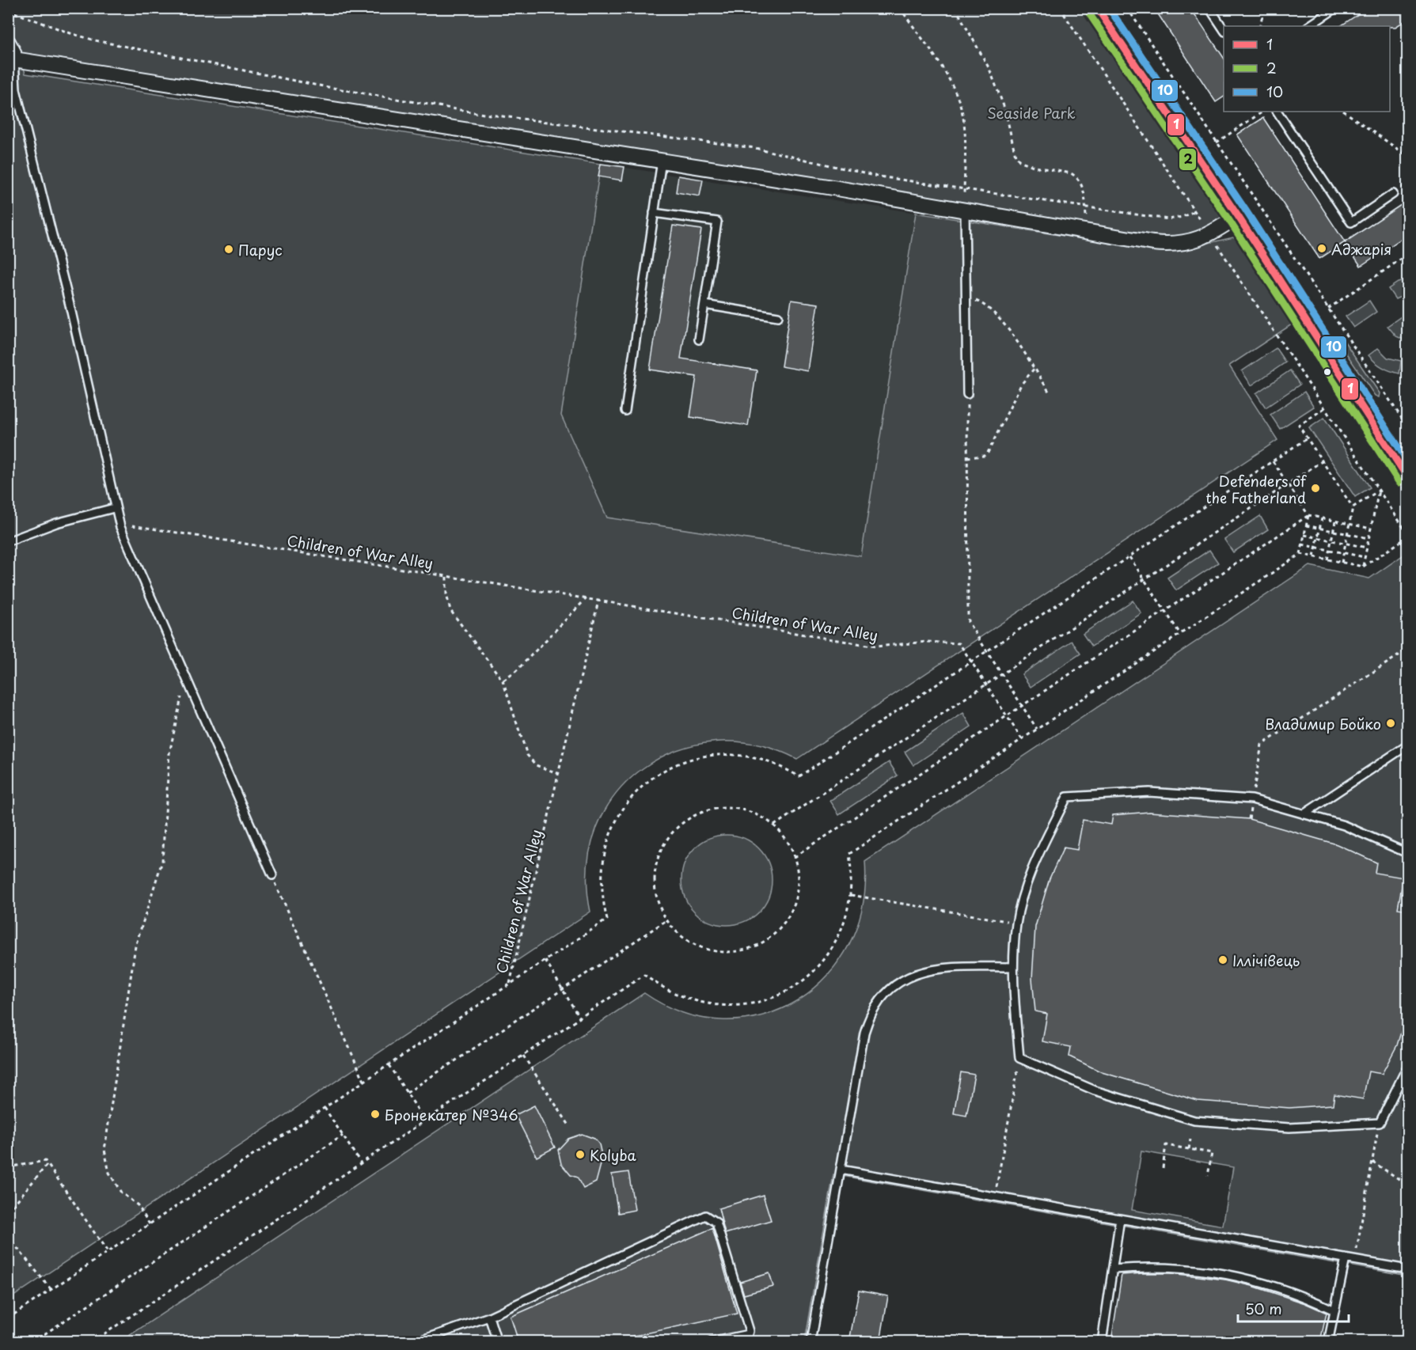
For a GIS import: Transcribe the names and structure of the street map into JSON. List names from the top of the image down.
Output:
{
  "streets": {
    "path": ["Children of War Alley"]
  },
  "parks": ["Seaside Park"],
  "places": [
    "Аджарія",
    "Парус",
    "Defenders of the Fatherland",
    "Владимир Бойко",
    "Іллічівець",
    "Бронекатер №346",
    "Kolyba"
  ],
  "lines": ["transit line 1", "transit line 10", "transit line 2"],
  "legend": ["1", "2", "10"],
  "scale_bar": "50 m"
}
